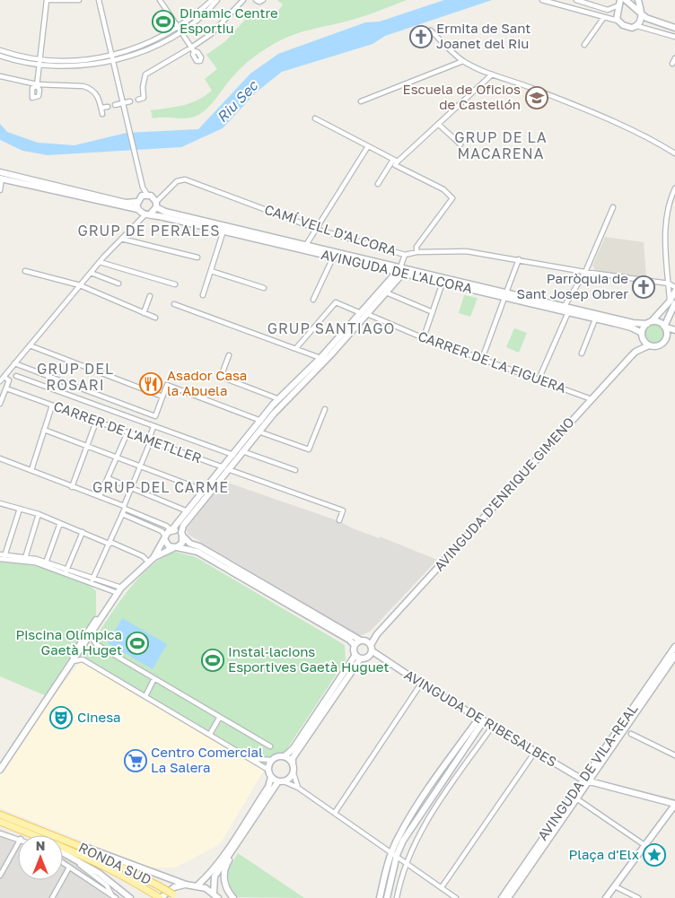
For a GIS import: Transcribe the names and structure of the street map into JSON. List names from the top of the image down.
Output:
{
  "streets": {
    "main road": [
      "AVINGUDA DE L'ALCORA",
      "AVINGUDA D'ENRIQUE GIMENO",
      "AVINGUDA DE RIBESALBES",
      "AVINGUDA DE VILA-REAL",
      "RONDA SUD"
    ],
    "street": ["CAMÍ VELL D'ALCORA", "CARRER DE LA FIGUERA", "CARRER DE L'AMETLLER"]
  },
  "crossings": [
    ["CAMÍ VELL D'ALCORA", "AVINGUDA DE L'ALCORA"],
    ["AVINGUDA DE L'ALCORA", "AVINGUDA D'ENRIQUE GIMENO"],
    ["CARRER DE LA FIGUERA", "AVINGUDA D'ENRIQUE GIMENO"],
    ["AVINGUDA DE RIBESALBES", "AVINGUDA DE VILA-REAL"]
  ],
  "districts": [
    "GRUP DE LA MACARENA",
    "GRUP DE PERALES",
    "GRUP SANTIAGO",
    "GRUP DEL ROSARI",
    "GRUP DEL CARME"
  ],
  "water": ["Riu Sec"],
  "places": {
    "sports": ["Dinamic Centre Esportiu", "Piscina Olímpica Gaetà Huget", "Instal·lacions Esportives Gaetà Huguet"],
    "church": ["Ermita de Sant Joanet del Riu", "Parròquia de Sant Josep Obrer"],
    "school or university": ["Escuela de Oficios de Castellón"],
    "restaurant": ["Asador Casa la Abuela"],
    "theatre": ["Cinesa"],
    "supermarket": ["Centro Comercial La Salera"],
    "place": ["Plaça d'Elx"]
  },
  "north": "top"
}
